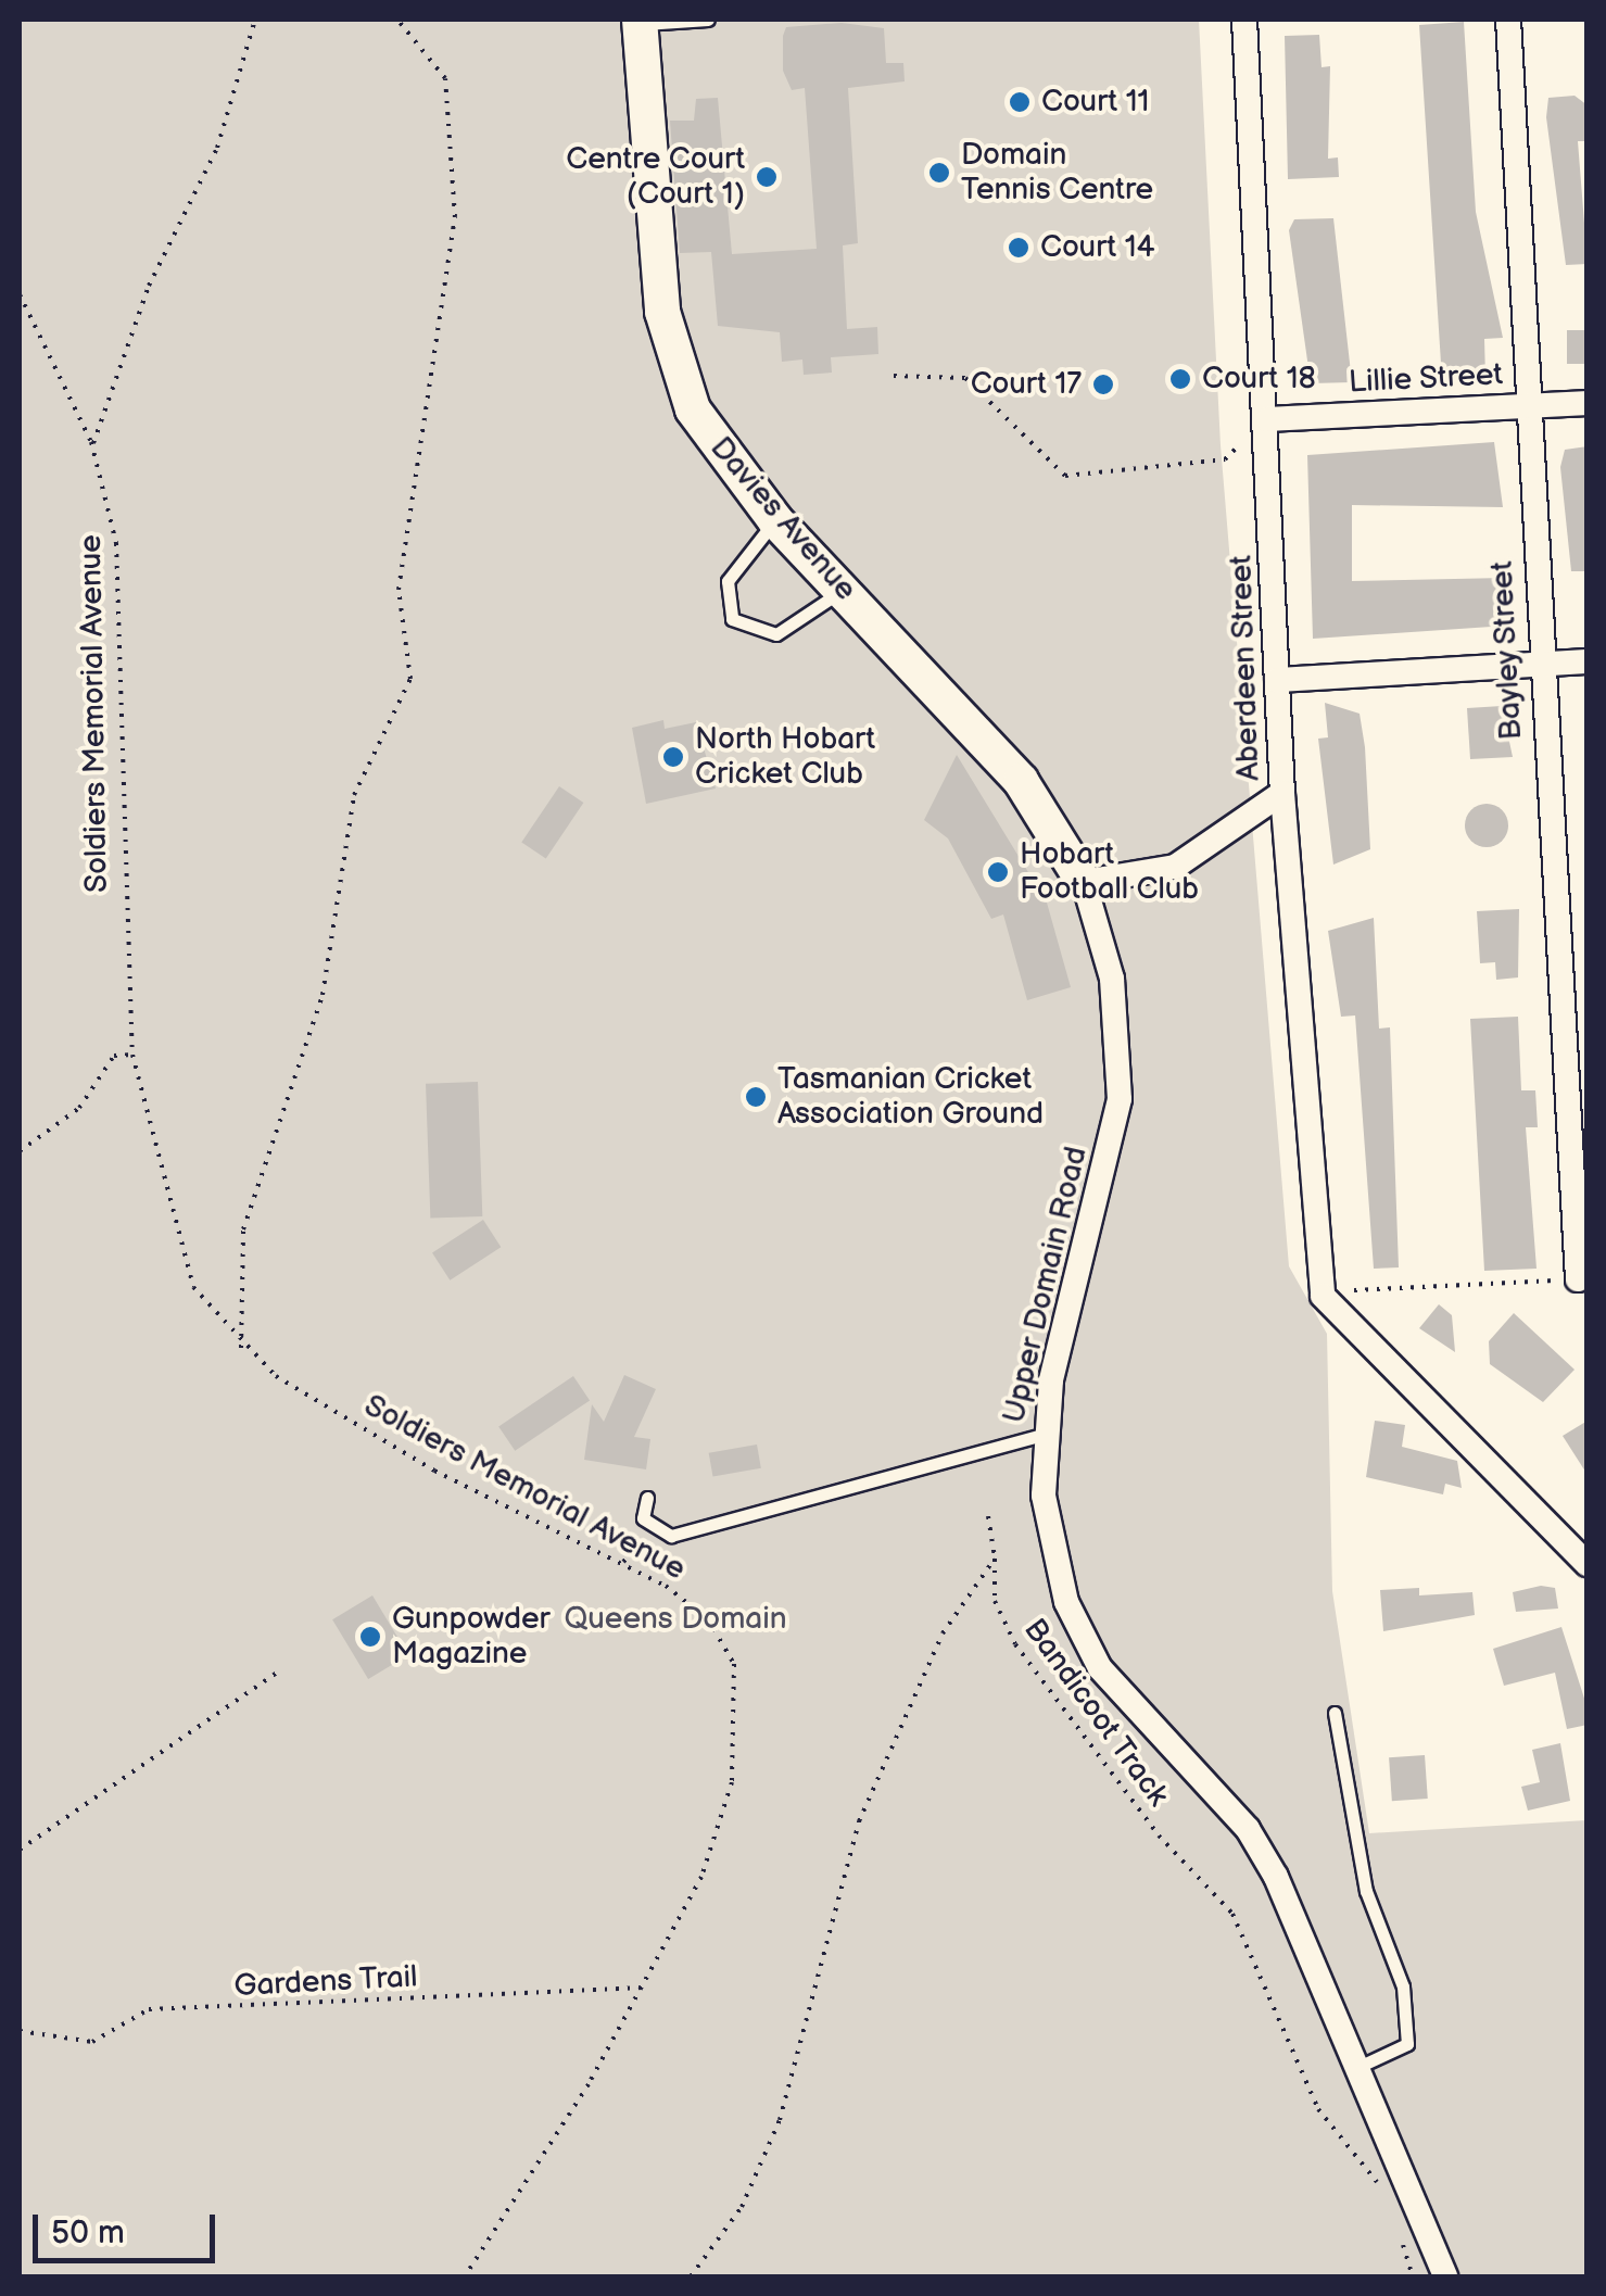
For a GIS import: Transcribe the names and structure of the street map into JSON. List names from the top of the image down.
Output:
{
  "streets": {
    "street": [
      "Lillie Street",
      "Davies Avenue",
      "Bayley Street",
      "Aberdeen Street",
      "Upper Domain Road"
    ],
    "path": ["Soldiers Memorial Avenue", "Bandicoot Track", "Gardens Trail"]
  },
  "crossings": [
    ["Lillie Street", "Bayley Street"],
    ["Lillie Street", "Aberdeen Street"],
    ["Davies Avenue", "Upper Domain Road"],
    ["Soldiers Memorial Avenue", "Gardens Trail"]
  ],
  "parks": ["Queens Domain"],
  "places": [
    "Court 11",
    "Domain Tennis Centre",
    "Centre Court (Court 1)",
    "Court 14",
    "Court 18",
    "Court 17",
    "North Hobart Cricket Club",
    "Hobart Football Club",
    "Tasmanian Cricket Association Ground",
    "Gunpowder Magazine"
  ],
  "scale_bar": "50 m"
}
